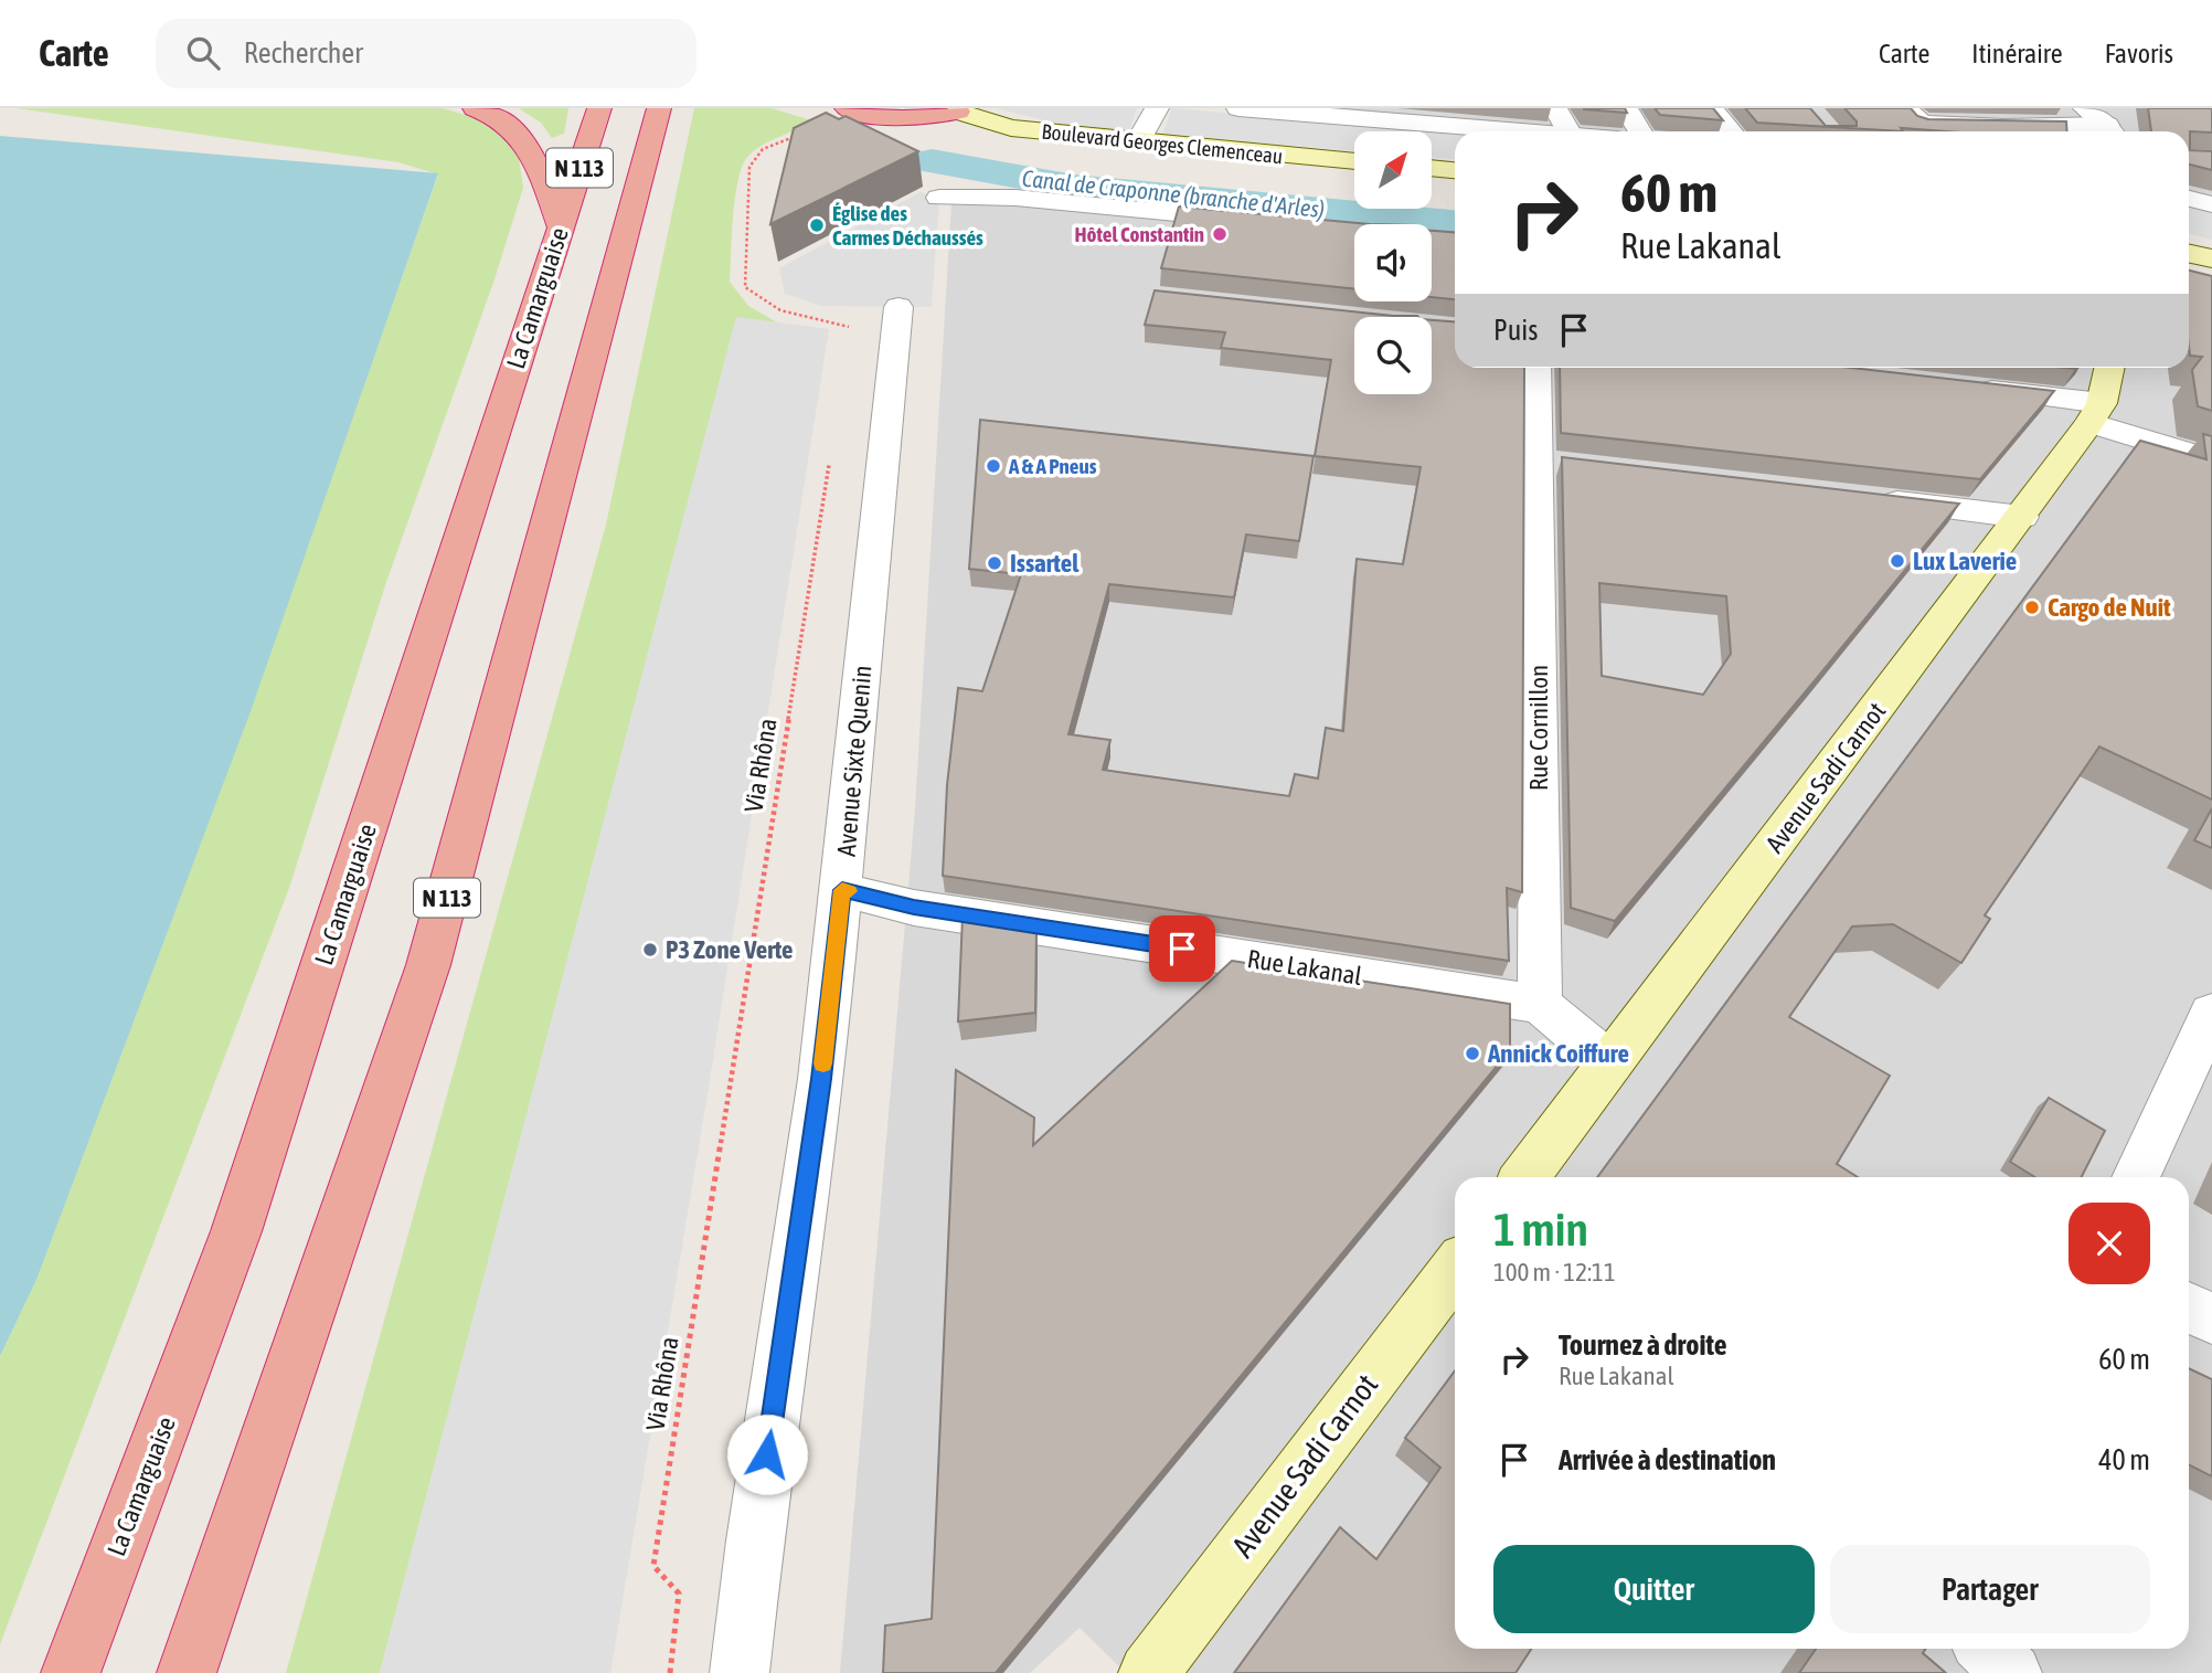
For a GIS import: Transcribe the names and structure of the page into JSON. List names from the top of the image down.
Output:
{
  "streets": {
    "highway": ["N 113", "La Camarguaise"],
    "main road": ["Boulevard Georges Clemenceau", "Avenue Sadi Carnot"],
    "street": ["Rue Cornillon", "Avenue Sixte Quenin", "Rue Lakanal"],
    "path": ["Via Rhôna"]
  },
  "crossings": [
    ["Rue Cornillon", "Rue Lakanal"],
    ["Avenue Sixte Quenin", "Rue Lakanal"]
  ],
  "water": ["Canal de Craponne (branche d'Arles)"],
  "places": [
    "Église des Carmes Déchaussés",
    "Hôtel Constantin",
    "A & A Pneus",
    "Lux Laverie",
    "Issartel",
    "Cargo de Nuit",
    "P3 Zone Verte",
    "Annick Coiffure"
  ],
  "north": "top right",
  "page": {
    "header": "Carte",
    "search": "Rechercher",
    "nav": ["Carte", "Itinéraire", "Favoris"],
    "turn": ["60 m", "Rue Lakanal"],
    "then": "Puis",
    "heading": ["1 min", "100 m · 12:11"],
    "list": [
      {
        "name": "Tournez à droite",
        "note": "Rue Lakanal",
        "value": "60 m"
      },
      {
        "name": "Arrivée à destination",
        "value": "40 m"
      }
    ],
    "buttons": ["Quitter", "Partager"]
  }
}
